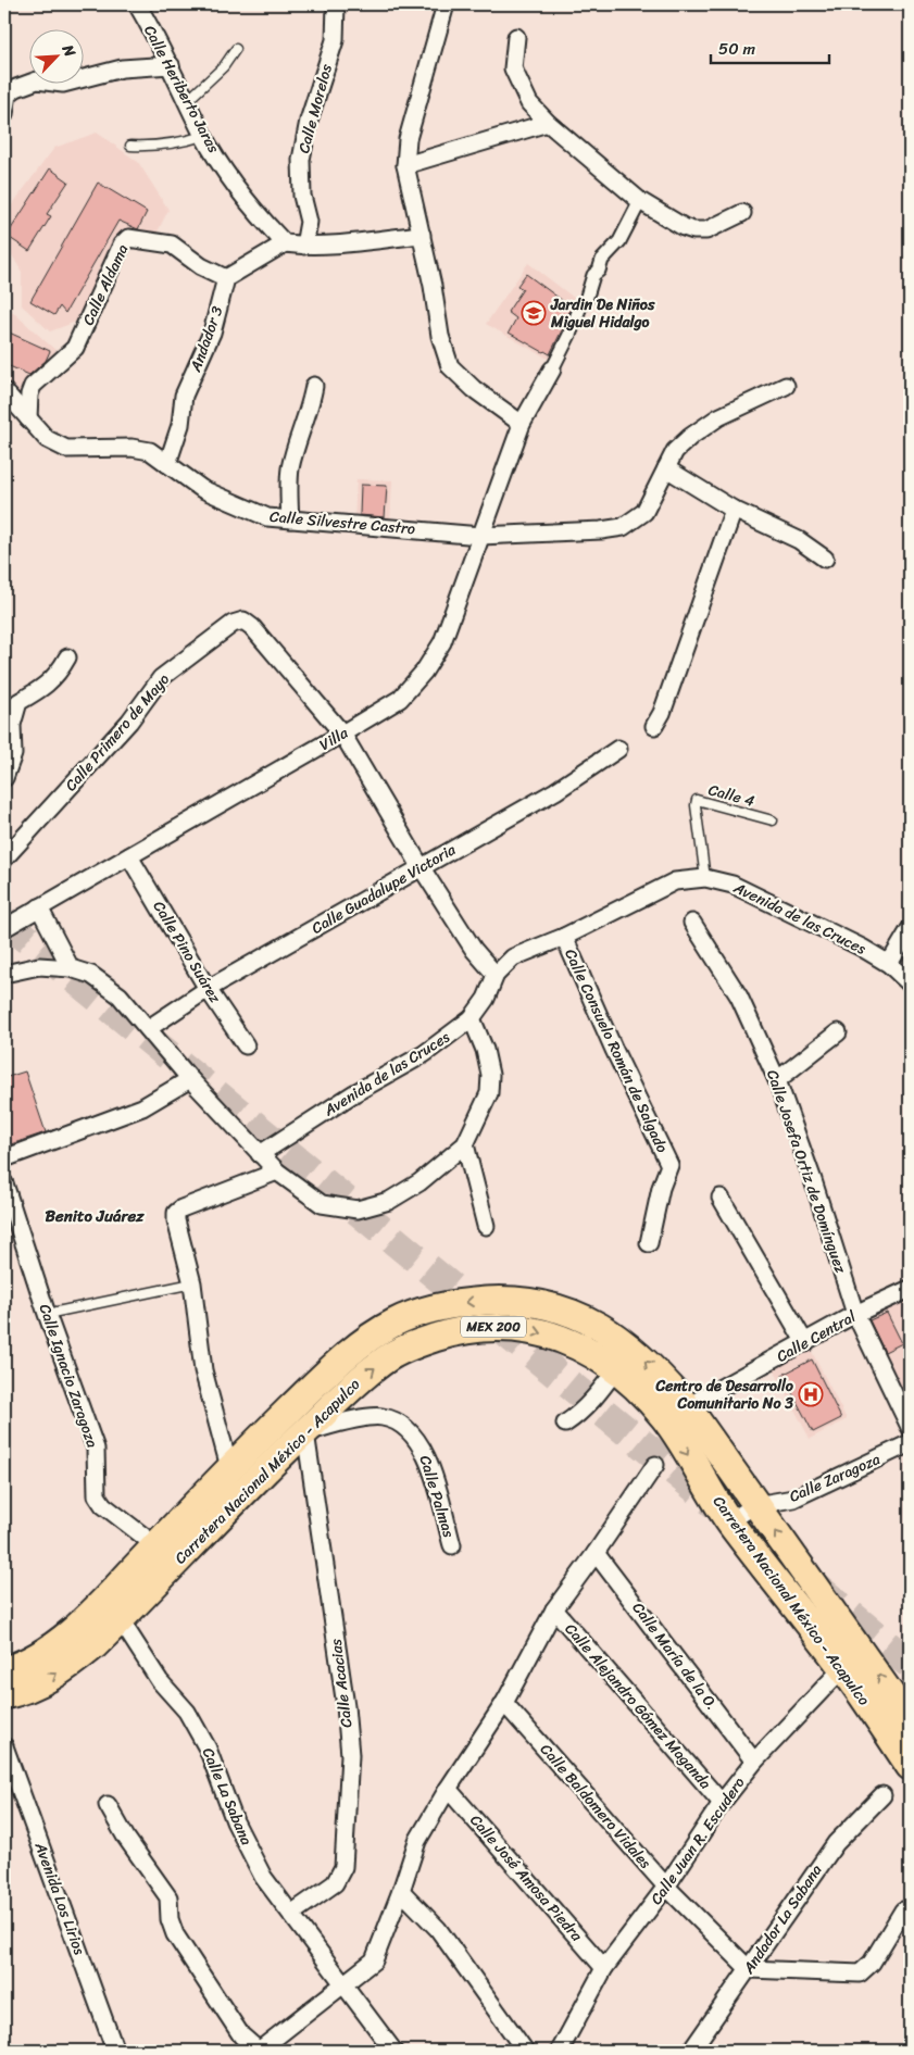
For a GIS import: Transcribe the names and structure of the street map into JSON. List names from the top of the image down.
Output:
{
  "streets": {
    "main road": ["MEX 200", "Carretera Nacional México - Acapulco"],
    "street": [
      "Calle Heriberto Jaras",
      "Calle Morelos",
      "Calle Aldama",
      "Andador 3",
      "Calle Silvestre Castro",
      "Calle Primero de Mayo",
      "Villa",
      "Calle Guadalupe Victoria",
      "Avenida de las Cruces",
      "Calle Pino Suárez",
      "Calle Consuelo Román de Salgado",
      "Calle Josefa Ortiz de Domínguez",
      "Calle Central",
      "Calle Ignacio Zaragoza",
      "Calle Zaragoza",
      "Calle Palmas",
      "Calle María de la O.",
      "Calle Acacias",
      "Calle Alejandro Gómez Maganda",
      "Calle La Sabana",
      "Calle Baldomero Vidales",
      "Calle Juan R. Escudero",
      "Calle José Amosa Piedra",
      "Avenida Los Lirios",
      "Andador La Sabana"
    ],
    "lane": ["Calle 4"]
  },
  "crossings": [
    ["Calle Aldama", "Andador 3"],
    ["Calle Aldama", "Calle Silvestre Castro"],
    ["Andador 3", "Calle Silvestre Castro"],
    ["Calle Silvestre Castro", "Villa"],
    ["Calle Primero de Mayo", "Villa"],
    ["Villa", "Calle Pino Suárez"],
    ["Calle 4", "Avenida de las Cruces"],
    ["Calle Guadalupe Victoria", "Calle Pino Suárez"],
    ["Avenida de las Cruces", "Calle Consuelo Román de Salgado"],
    ["Calle Josefa Ortiz de Domínguez", "Calle Central"],
    ["Calle Central", "Carretera Nacional México - Acapulco"],
    ["Calle Ignacio Zaragoza", "Carretera Nacional México - Acapulco"],
    ["Carretera Nacional México - Acapulco", "Calle Zaragoza"],
    ["Carretera Nacional México - Acapulco", "Calle Palmas"],
    ["Carretera Nacional México - Acapulco", "Calle Acacias"],
    ["Carretera Nacional México - Acapulco", "Calle La Sabana"],
    ["Carretera Nacional México - Acapulco", "Calle Juan R. Escudero"],
    ["Calle Palmas", "Calle Acacias"],
    ["Calle María de la O.", "Calle Juan R. Escudero"],
    ["Calle Acacias", "Calle La Sabana"],
    ["Calle Alejandro Gómez Maganda", "Calle Juan R. Escudero"],
    ["Calle Baldomero Vidales", "Calle Juan R. Escudero"],
    ["Calle Baldomero Vidales", "Andador La Sabana"],
    ["Calle Juan R. Escudero", "Calle José Amosa Piedra"]
  ],
  "districts": ["Benito Juárez"],
  "places": {
    "school or university": ["Jardin De Niños Miguel Hidalgo"],
    "hospital": ["Centro de Desarrollo Comunitario No 3"]
  },
  "scale_bar": "50 m",
  "north": "top right"
}
